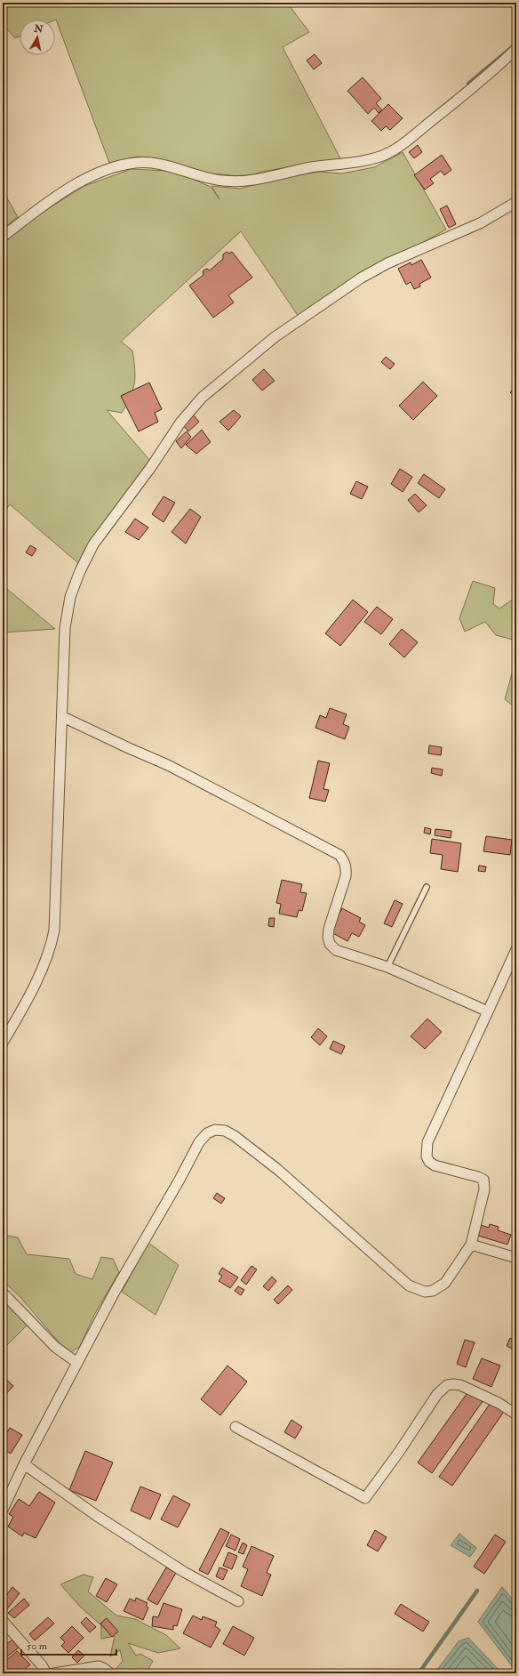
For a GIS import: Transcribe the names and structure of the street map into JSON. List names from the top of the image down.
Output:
{
  "scale_bar": "50 m",
  "north": "top"
}
